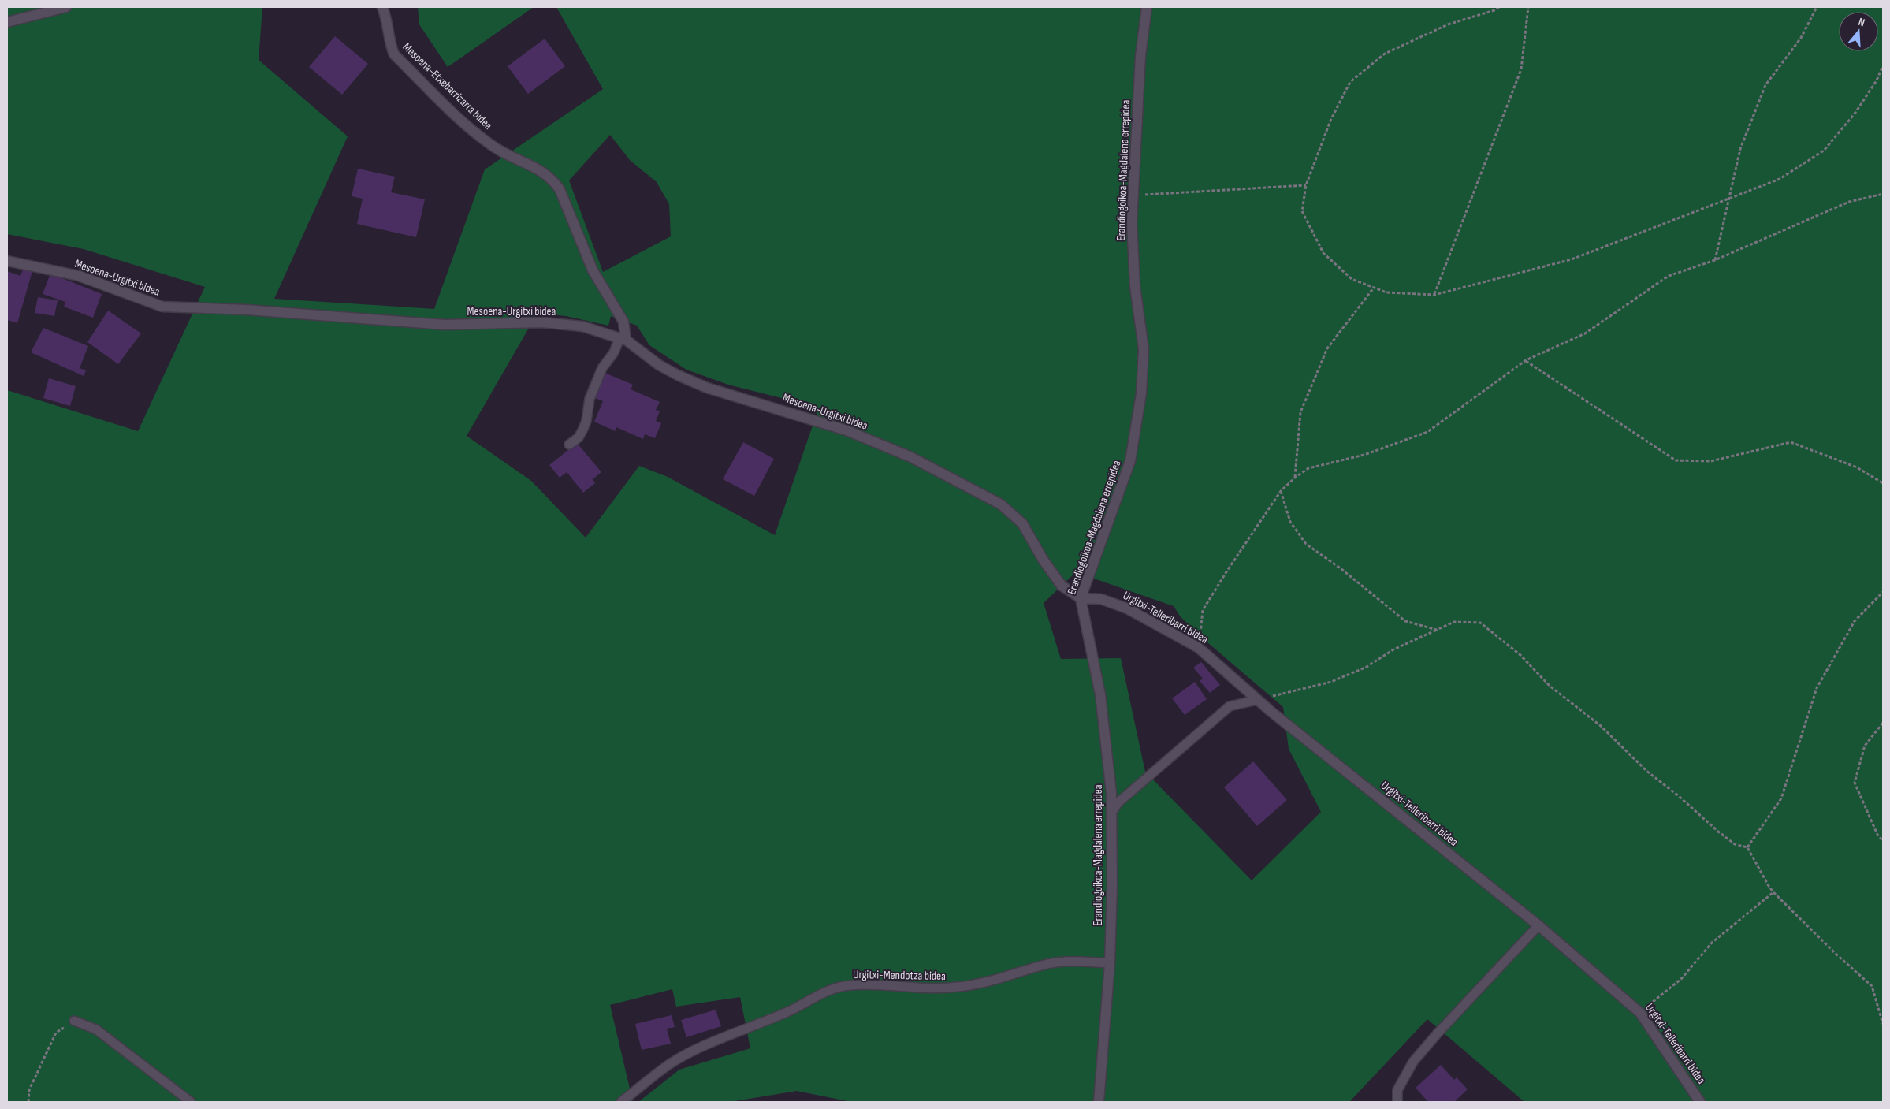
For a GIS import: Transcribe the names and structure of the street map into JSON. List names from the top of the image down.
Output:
{
  "streets": {
    "street": [
      "Mesoena-Etxebarrizarra bidea",
      "Erandiogoikoa-Magdalena errepidea",
      "Mesoena-Urgitxi bidea",
      "Urgitxi-Telleribarri bidea"
    ],
    "lane": ["Urgitxi-Mendotza bidea"]
  },
  "crossings": [
    ["Mesoena-Etxebarrizarra bidea", "Mesoena-Urgitxi bidea"],
    ["Erandiogoikoa-Magdalena errepidea", "Mesoena-Urgitxi bidea"],
    ["Erandiogoikoa-Magdalena errepidea", "Urgitxi-Telleribarri bidea"],
    ["Erandiogoikoa-Magdalena errepidea", "Urgitxi-Mendotza bidea"],
    ["Mesoena-Urgitxi bidea", "Urgitxi-Telleribarri bidea"]
  ],
  "north": "top"
}
